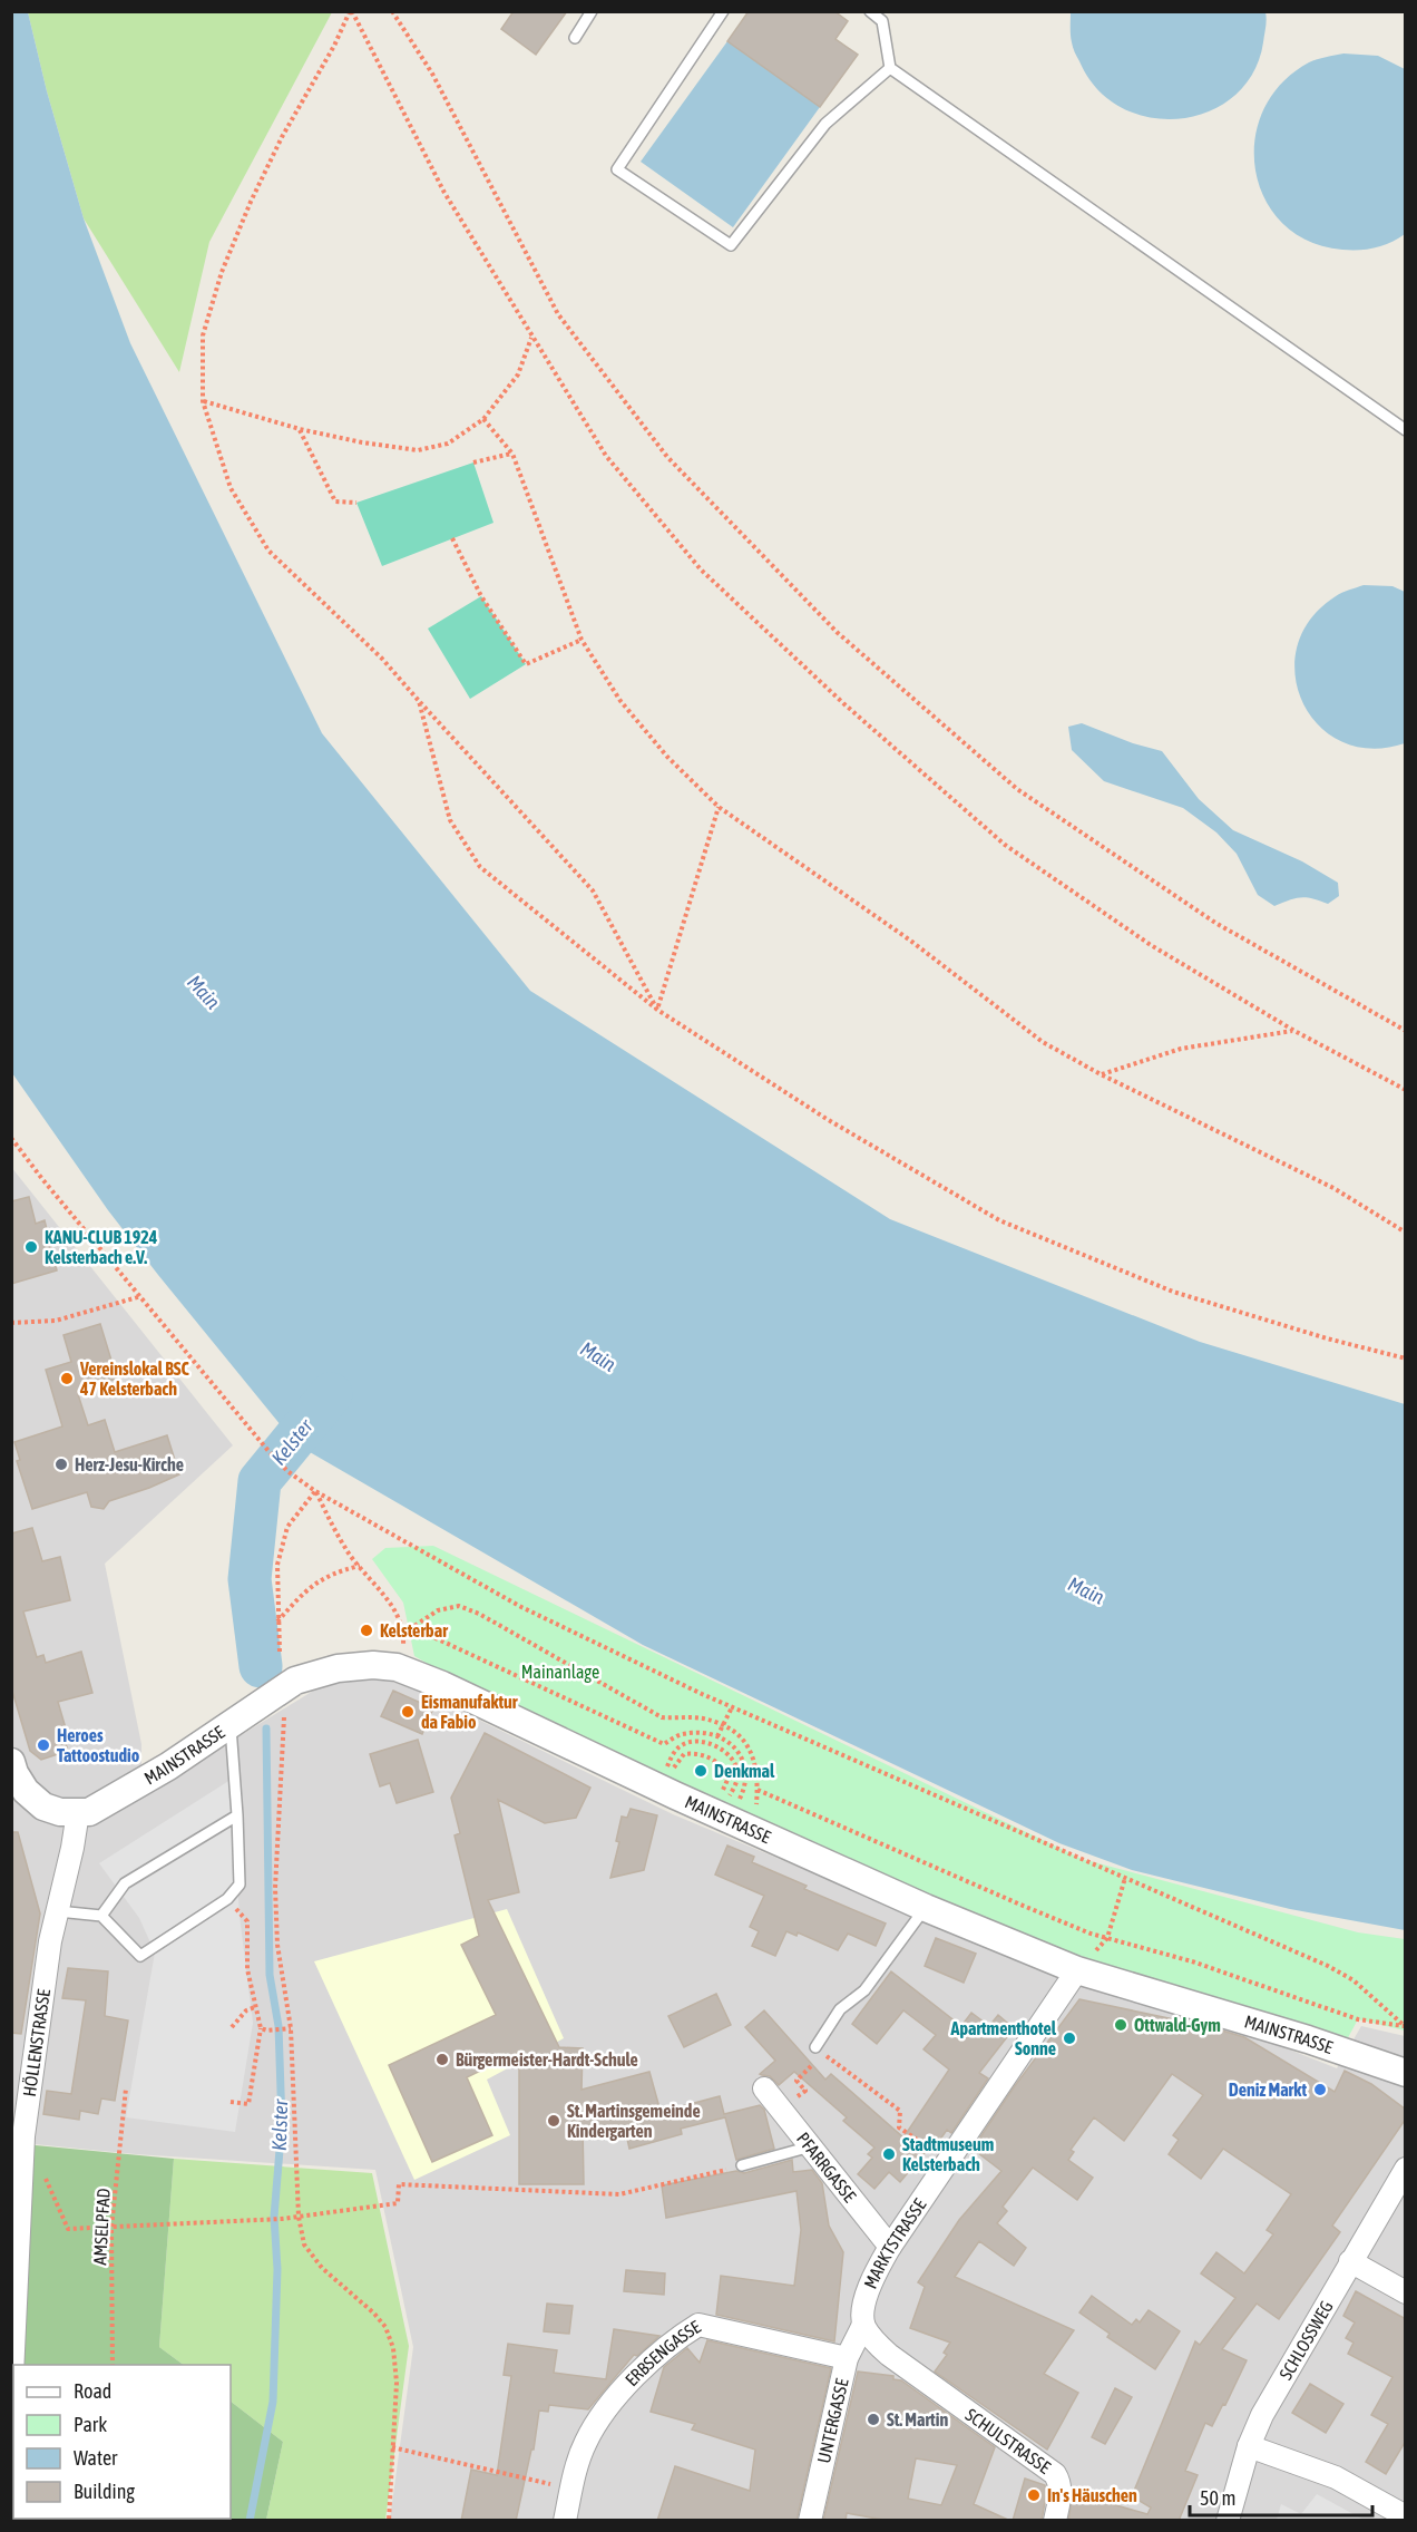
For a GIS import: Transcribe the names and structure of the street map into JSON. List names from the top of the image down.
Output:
{
  "streets": {
    "street": [
      "MAINSTRASSE",
      "HÖLLENSTRASSE",
      "PFARRGASSE",
      "MARKTSTRASSE",
      "SCHLOSSWEG",
      "ERBSENGASSE",
      "UNTERGASSE",
      "SCHULSTRASSE"
    ],
    "path": ["AMSELPFAD"]
  },
  "crossings": [
    ["MAINSTRASSE", "HÖLLENSTRASSE"],
    ["MAINSTRASSE", "MARKTSTRASSE"],
    ["PFARRGASSE", "MARKTSTRASSE"],
    ["MARKTSTRASSE", "UNTERGASSE"],
    ["MARKTSTRASSE", "SCHULSTRASSE"],
    ["ERBSENGASSE", "UNTERGASSE"],
    ["UNTERGASSE", "SCHULSTRASSE"]
  ],
  "water": ["Main", "Kelster"],
  "parks": ["Mainanlage"],
  "places": [
    "KANU-CLUB 1924 Kelsterbach e.V.",
    "Vereinslokal BSC 47 Kelsterbach",
    "Herz-Jesu-Kirche",
    "Kelsterbar",
    "Eismanufaktur da Fabio",
    "Heroes Tattoostudio",
    "Denkmal",
    "Ottwald-Gym",
    "Apartmenthotel Sonne",
    "Bürgermeister-Hardt-Schule",
    "Deniz Markt",
    "St. Martinsgemeinde Kindergarten",
    "Stadtmuseum Kelsterbach",
    "St. Martin",
    "In's Häuschen"
  ],
  "legend": [
    "Road",
    "Park",
    "Water",
    "Building"
  ],
  "scale_bar": "50 m"
}
